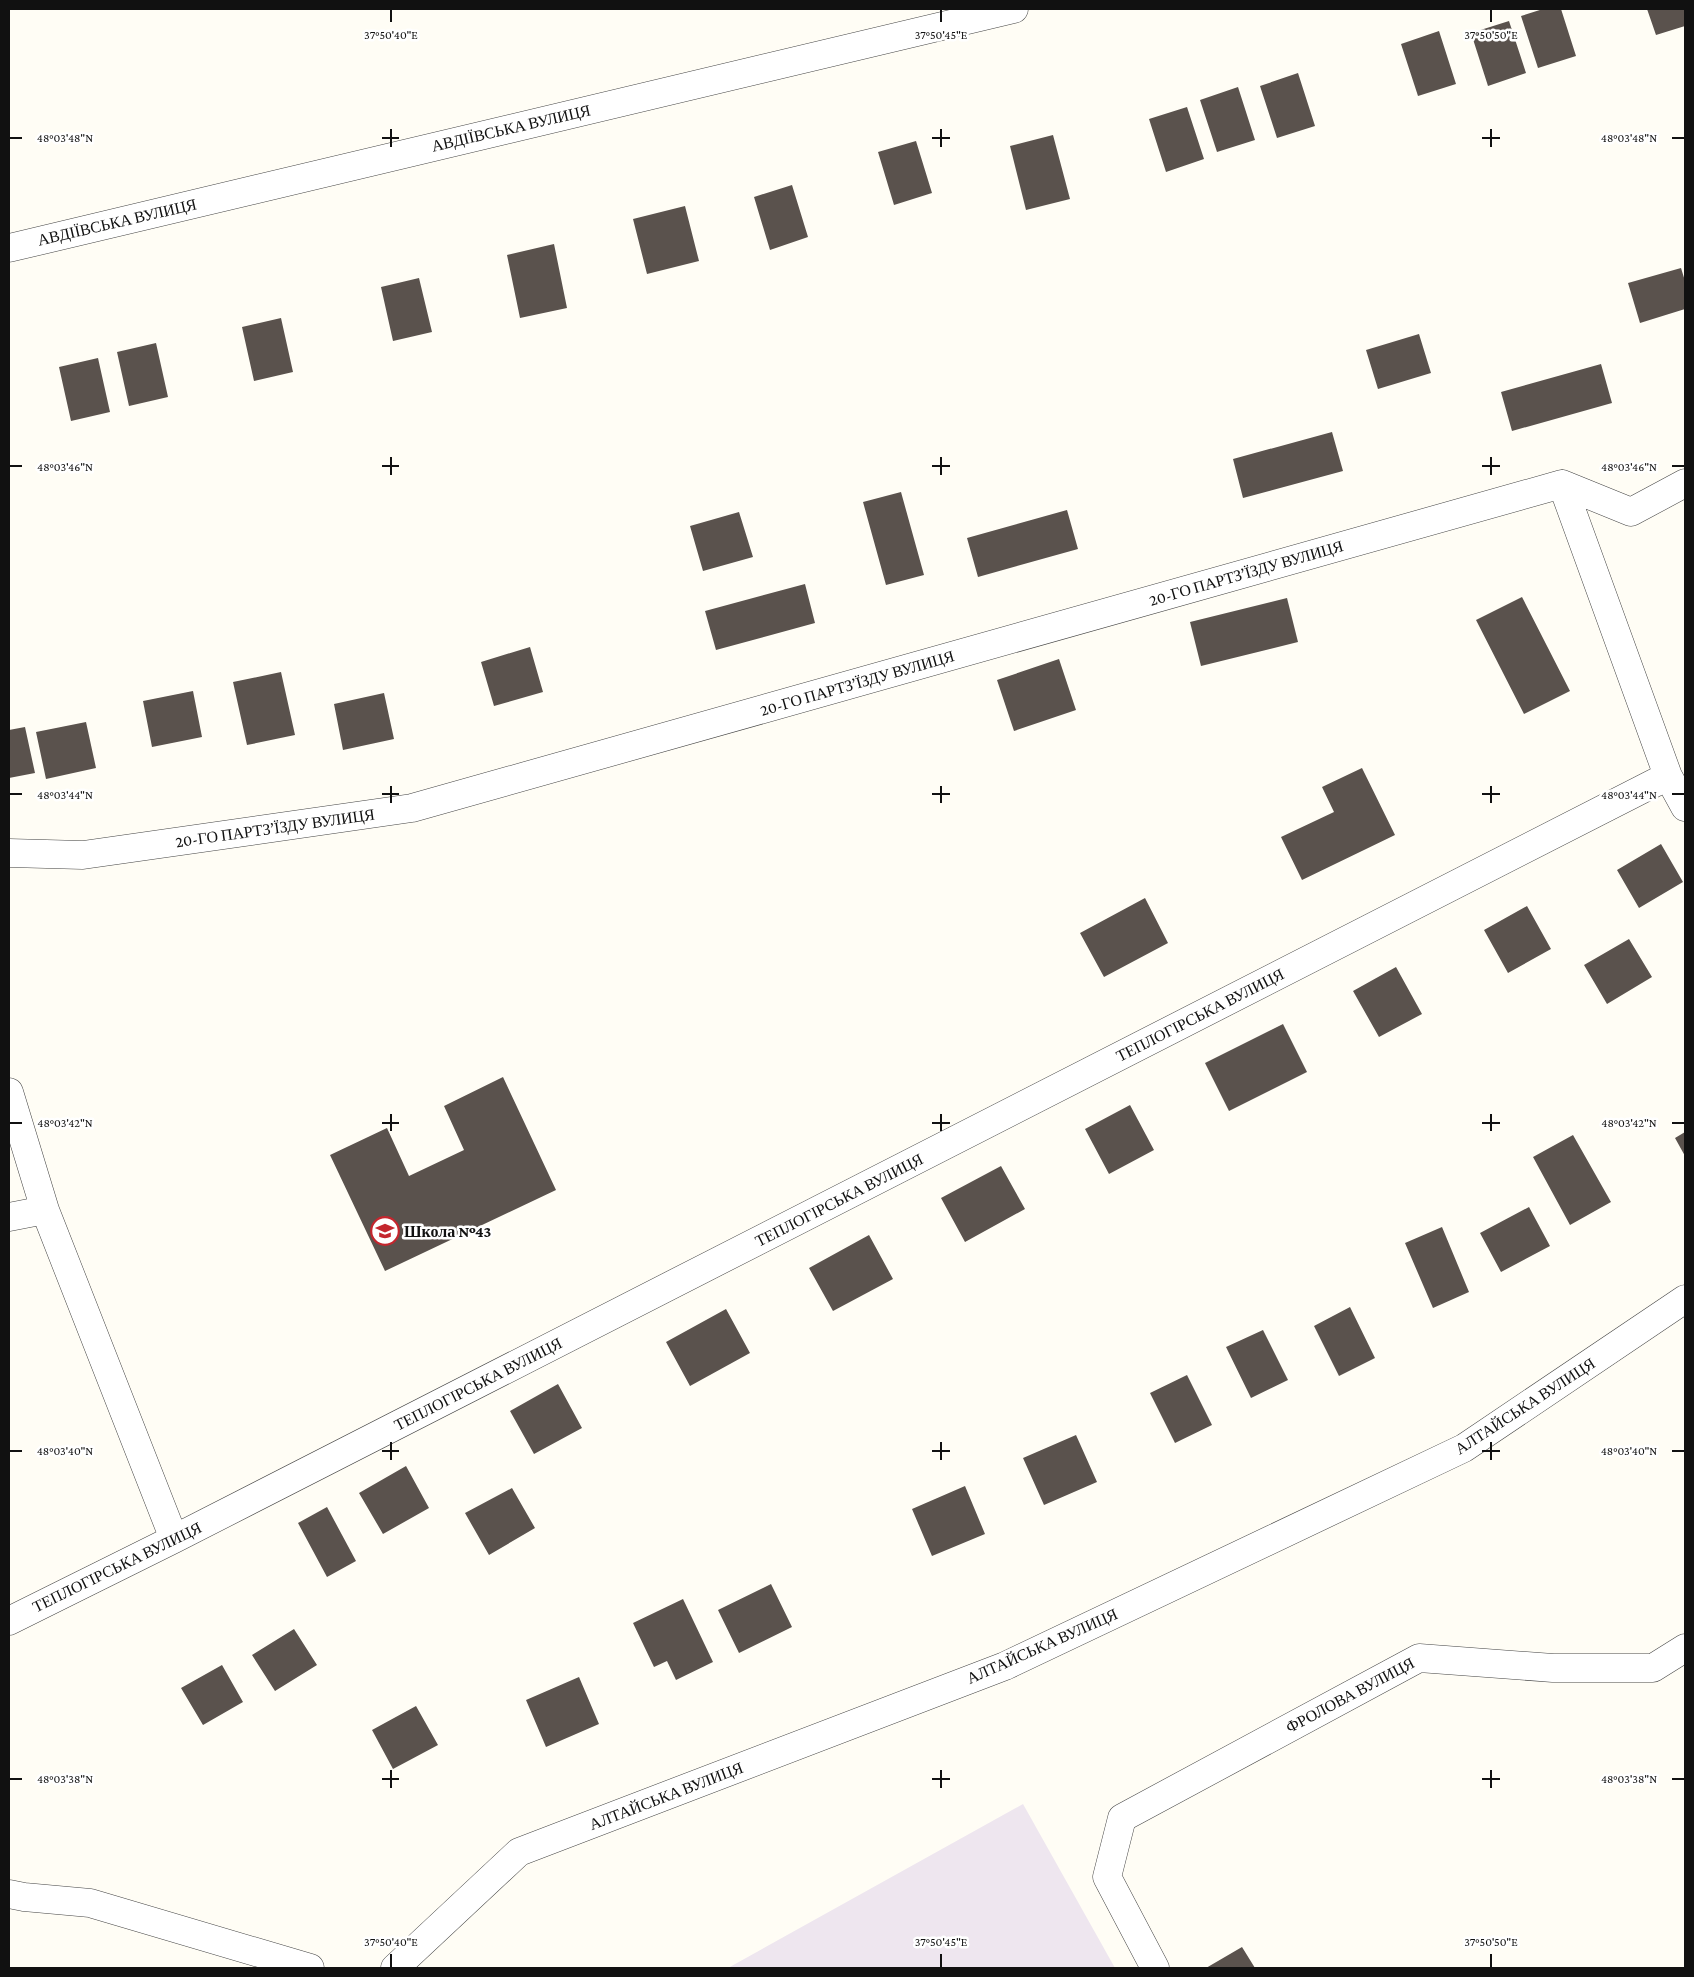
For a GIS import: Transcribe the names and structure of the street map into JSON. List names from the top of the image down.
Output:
{
  "streets": {
    "street": [
      "АВДІЇВСЬКА ВУЛИЦЯ",
      "20-ГО ПАРТЗ’ЇЗДУ ВУЛИЦЯ",
      "ТЕПЛОГІРСЬКА ВУЛИЦЯ",
      "АЛТАЙСЬКА ВУЛИЦЯ",
      "ФРОЛОВА ВУЛИЦЯ"
    ]
  },
  "places": {
    "school or university": ["Школа №43"]
  },
  "coordinates": [
    "37°50'40\"E",
    "37°50'45\"E",
    "37°50'50\"E",
    "48°03'48\"N",
    "48°03'46\"N",
    "48°03'44\"N",
    "48°03'42\"N",
    "48°03'40\"N",
    "48°03'38\"N"
  ]
}
